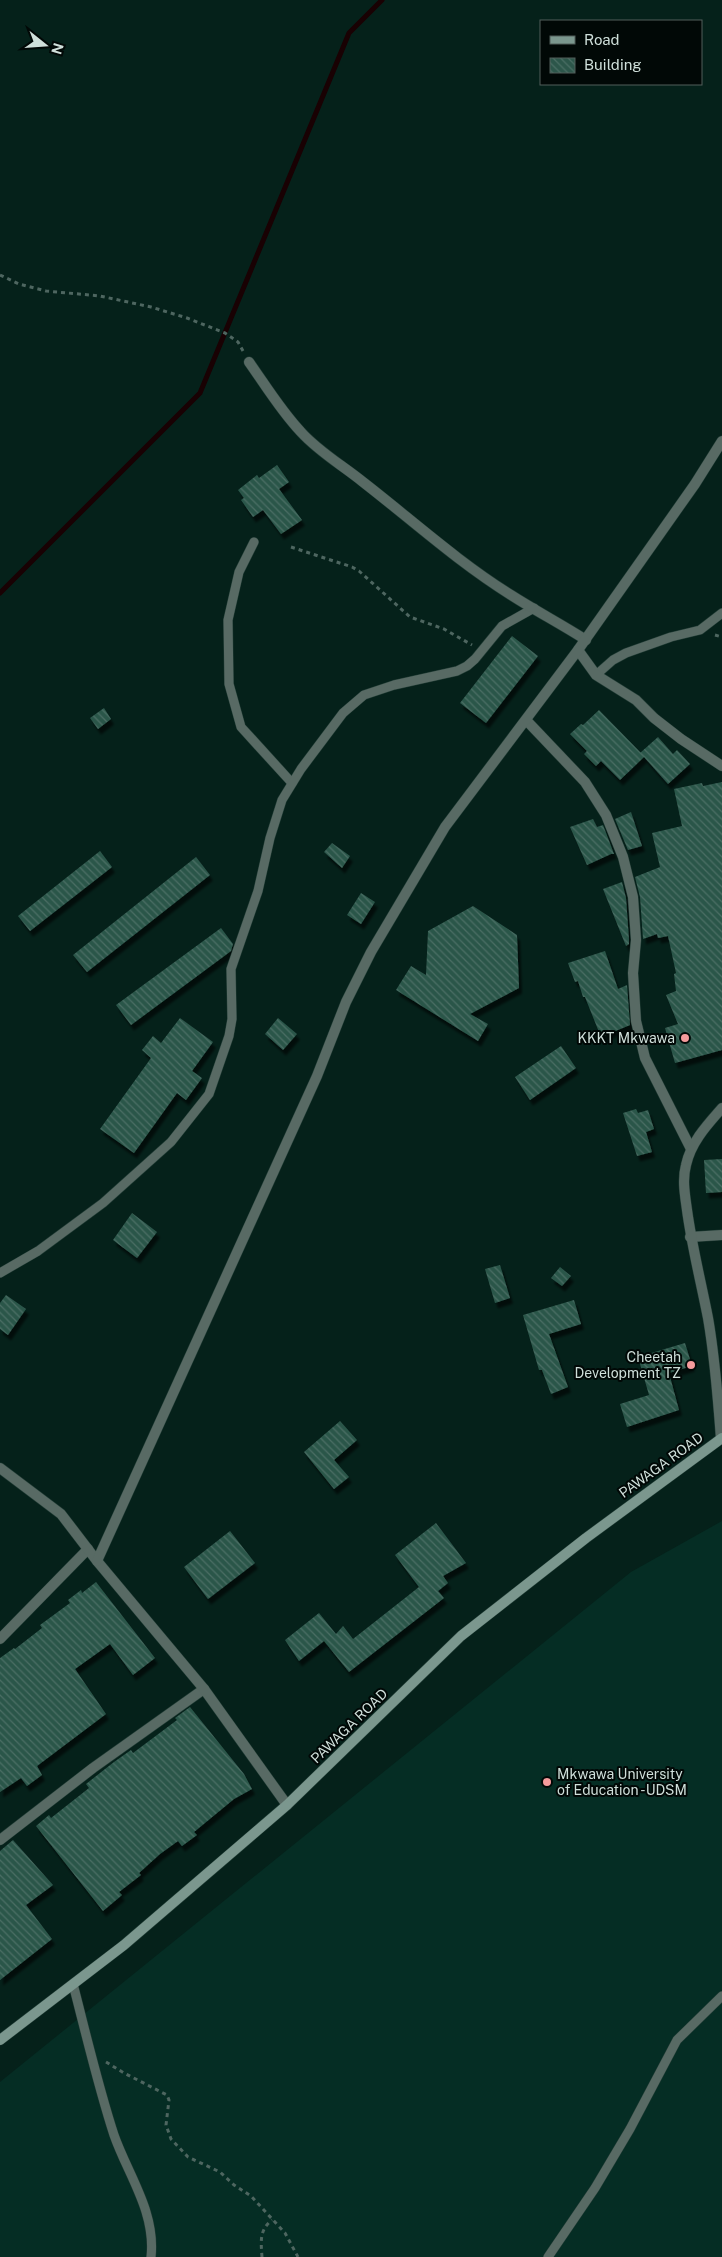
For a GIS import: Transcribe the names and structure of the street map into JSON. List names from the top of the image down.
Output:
{
  "streets": {
    "main road": ["PAWAGA ROAD"]
  },
  "places": ["KKKT Mkwawa", "Cheetah Development TZ", "Mkwawa University of Education -UDSM"],
  "legend": ["Road", "Building"],
  "north": "right"
}
